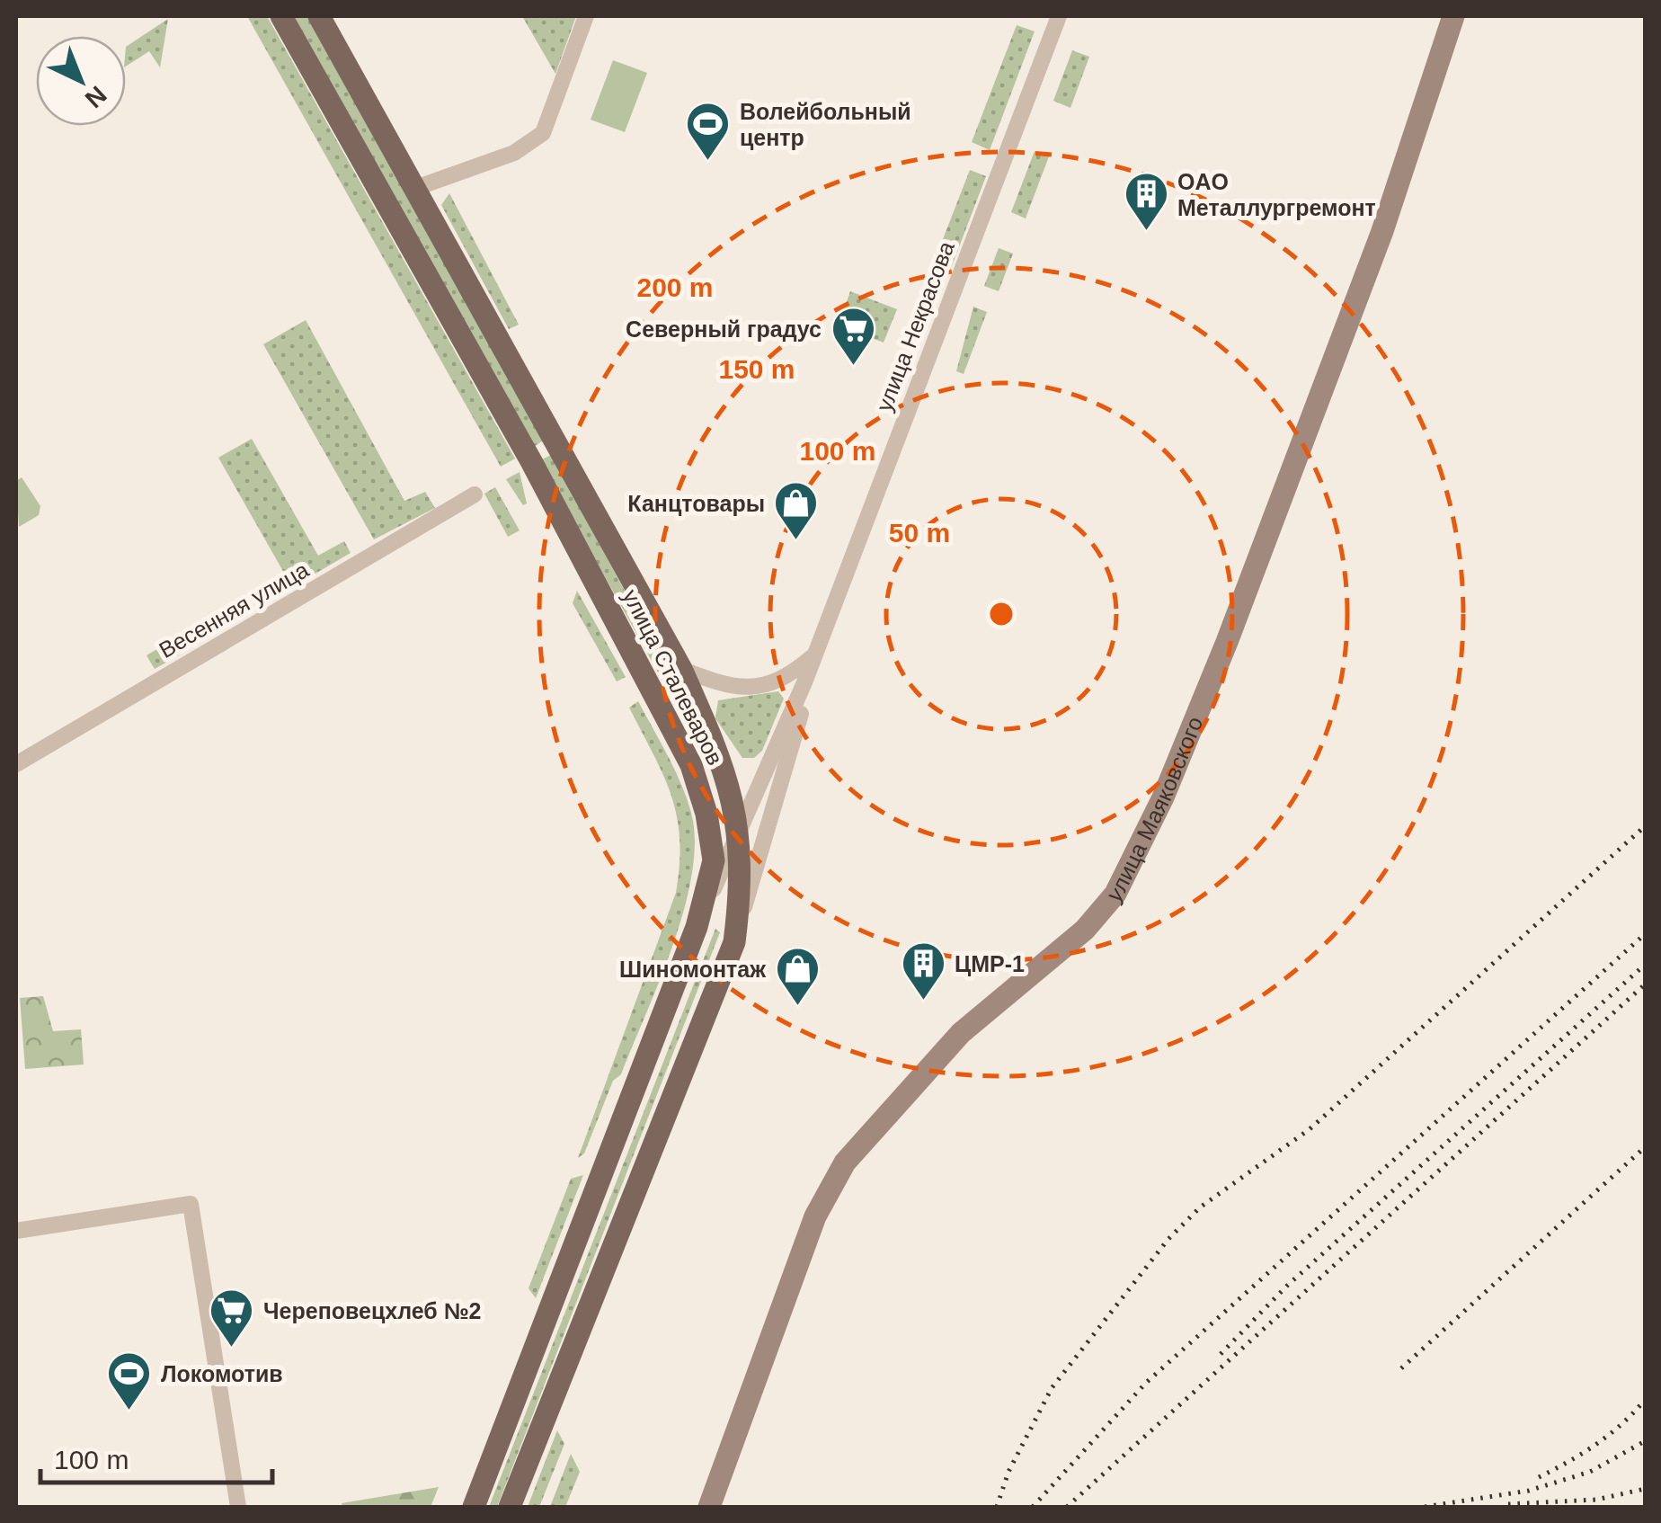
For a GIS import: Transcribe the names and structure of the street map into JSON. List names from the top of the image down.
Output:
{
  "streets": {
    "main road": ["улица Сталеваров", "улица Маяковского"],
    "street": ["улица Некрасова", "Весенняя улица"]
  },
  "places": {
    "sports": ["Волейбольный центр", "Локомотив"],
    "building": ["OAO Металлургремонт", "ЦМР-1"],
    "supermarket": ["Северный градус", "Череповецхлеб №2"],
    "shop": ["Канцтовары", "Шиномонтаж"]
  },
  "scale_bar": "100 m",
  "north": "bottom right",
  "rings": [
    "200 m",
    "150 m",
    "100 m",
    "50 m"
  ]
}
